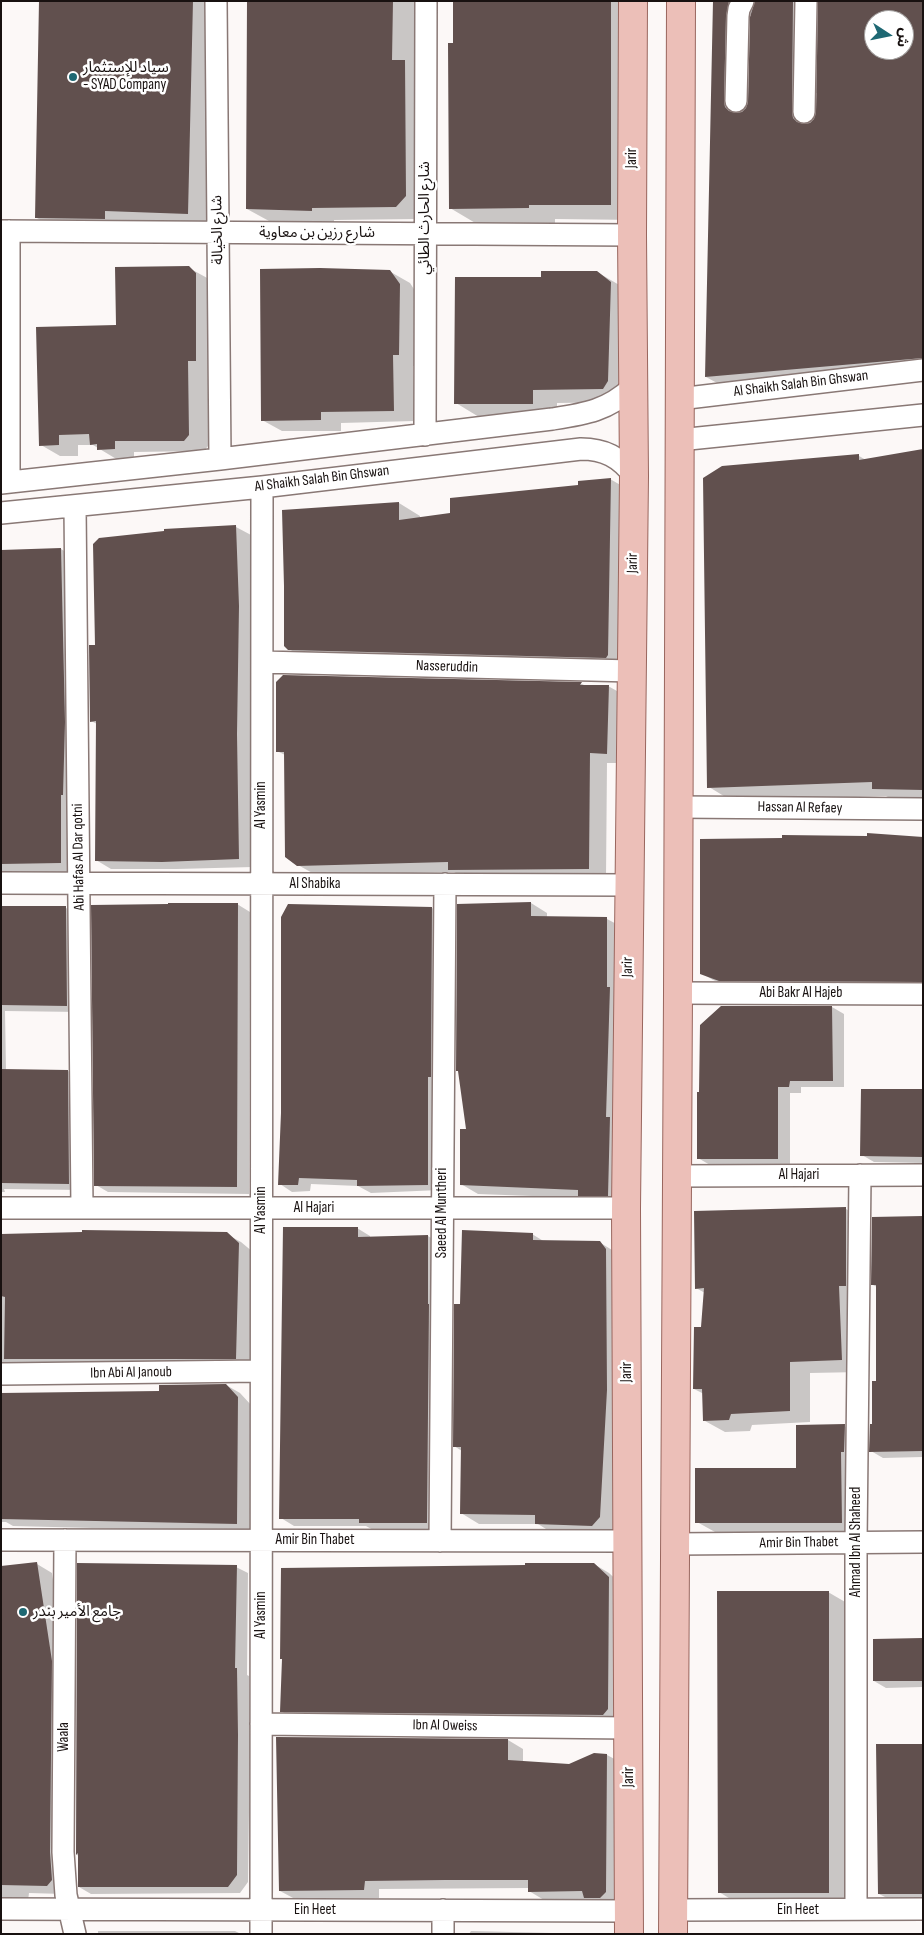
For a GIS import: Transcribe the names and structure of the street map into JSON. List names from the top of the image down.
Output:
{
  "streets": {
    "main road": ["Jarir"],
    "street": [
      "شارع الحارث الطائي",
      "شارع الخيالة",
      "شارع رزين بن معاوية",
      "Al Shaikh Salah Bin Ghswan",
      "Nasseruddin",
      "Al Yasmin",
      "Hassan Al Refaey",
      "Abi Hafas Al Dar qotni",
      "Al Shabika",
      "Abi Bakr Al Hajeb",
      "Al Hajari",
      "Saeed Al Muntheri",
      "Ibn Abi Al Janoub",
      "Amir Bin Thabet",
      "Ahmad Ibn Al Shaheed",
      "Ibn Al Oweiss",
      "Waala",
      "Ein Heet"
    ]
  },
  "crossings": [
    ["Jarir", "شارع رزين بن معاوية"],
    ["Jarir", "Al Shaikh Salah Bin Ghswan"],
    ["Jarir", "Nasseruddin"],
    ["Jarir", "Al Shabika"],
    ["Jarir", "Al Hajari"],
    ["Jarir", "Amir Bin Thabet"],
    ["Jarir", "Ibn Al Oweiss"],
    ["Jarir", "Ein Heet"],
    ["شارع الحارث الطائي", "شارع رزين بن معاوية"],
    ["شارع الخيالة", "شارع رزين بن معاوية"],
    ["Al Shaikh Salah Bin Ghswan", "Al Yasmin"],
    ["Al Shaikh Salah Bin Ghswan", "Abi Hafas Al Dar qotni"],
    ["Nasseruddin", "Al Yasmin"],
    ["Al Yasmin", "Al Shabika"],
    ["Al Yasmin", "Al Hajari"],
    ["Al Yasmin", "Ibn Abi Al Janoub"],
    ["Al Yasmin", "Amir Bin Thabet"],
    ["Al Yasmin", "Ibn Al Oweiss"],
    ["Al Yasmin", "Ein Heet"],
    ["Abi Hafas Al Dar qotni", "Al Shabika"],
    ["Abi Hafas Al Dar qotni", "Al Hajari"],
    ["Al Shabika", "Saeed Al Muntheri"],
    ["Al Hajari", "Saeed Al Muntheri"],
    ["Al Hajari", "Ahmad Ibn Al Shaheed"],
    ["Saeed Al Muntheri", "Amir Bin Thabet"],
    ["Amir Bin Thabet", "Ahmad Ibn Al Shaheed"],
    ["Amir Bin Thabet", "Waala"],
    ["Ahmad Ibn Al Shaheed", "Ein Heet"],
    ["Waala", "Ein Heet"]
  ],
  "places": ["سياد للإستثمار - SYAD Company", "جامع الأمير بندر"],
  "north": "right"
}
